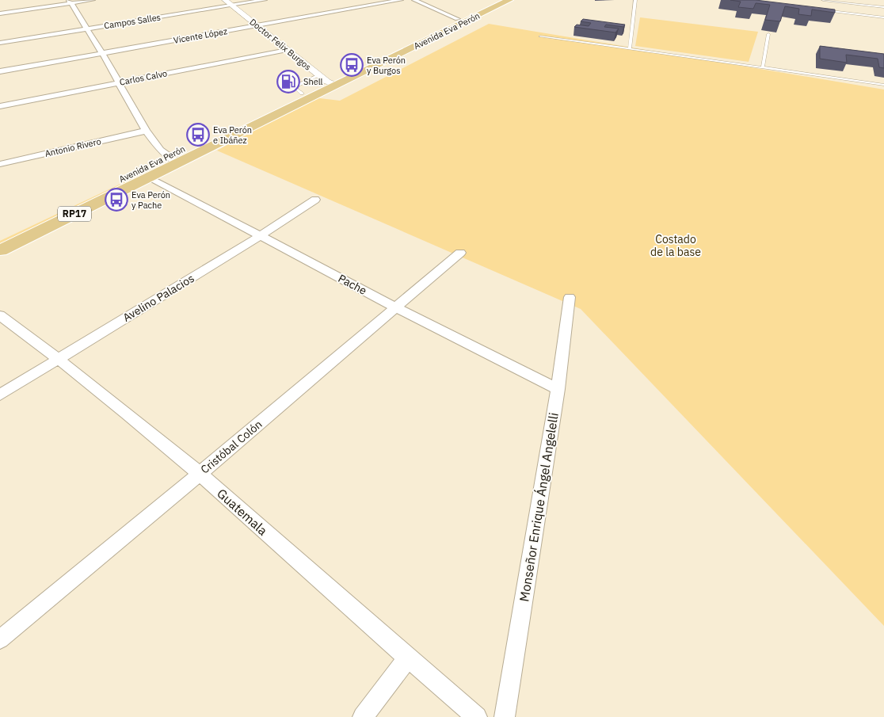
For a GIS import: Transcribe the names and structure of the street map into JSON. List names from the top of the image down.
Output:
{
  "streets": {
    "main road": ["Avenida Eva Perón", "RP17"],
    "street": [
      "Campos Salles",
      "Vicente López",
      "Doctor Felix Burgos",
      "Carlos Calvo",
      "Antonio Rivero",
      "Pache",
      "Avelino Palacios",
      "Cristóbal Colón",
      "Monseñor Enrique Ángel Angelelli",
      "Guatemala"
    ]
  },
  "crossings": [
    ["Campos Salles", "Doctor Felix Burgos"],
    ["Avenida Eva Perón", "Doctor Felix Burgos"],
    ["Avenida Eva Perón", "Pache"],
    ["Vicente López", "Doctor Felix Burgos"],
    ["Doctor Felix Burgos", "Carlos Calvo"],
    ["Pache", "Avelino Palacios"],
    ["Pache", "Cristóbal Colón"],
    ["Pache", "Monseñor Enrique Ángel Angelelli"],
    ["Avelino Palacios", "Guatemala"],
    ["Cristóbal Colón", "Guatemala"]
  ],
  "parks": ["Costado de la base"],
  "places": {
    "bus stop": ["Eva Perón y Burgos", "Eva Perón e Ibáñez", "Eva Perón y Pache"],
    "fuel station": ["Shell"]
  }
}
